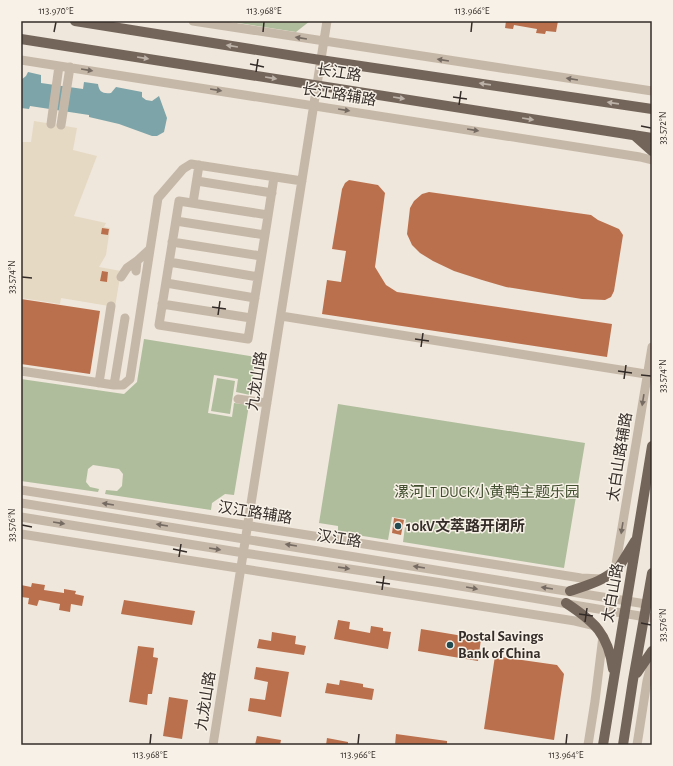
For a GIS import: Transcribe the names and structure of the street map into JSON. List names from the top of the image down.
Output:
{
  "streets": {
    "main road": ["长江路", "太白山路"],
    "street": [
      "长江路辅路",
      "九龙山路",
      "太白山路辅路",
      "汉江路辅路",
      "汉江路"
    ]
  },
  "crossings": [
    ["长江路", "九龙山路"],
    ["长江路辅路", "九龙山路"],
    ["九龙山路", "汉江路辅路"],
    ["九龙山路", "汉江路"],
    ["汉江路", "太白山路"]
  ],
  "one_way": ["太白山路辅路"],
  "parks": ["漯河LT DUCK小黄鸭主题乐园"],
  "places": ["10kV文萃路开闭所", "Postal Savings Bank of China"],
  "coordinates": [
    "113.970°E",
    "113.968°E",
    "113.966°E",
    "33.572°N",
    "33.574°N",
    "33.576°N",
    "113.964°E"
  ]
}
